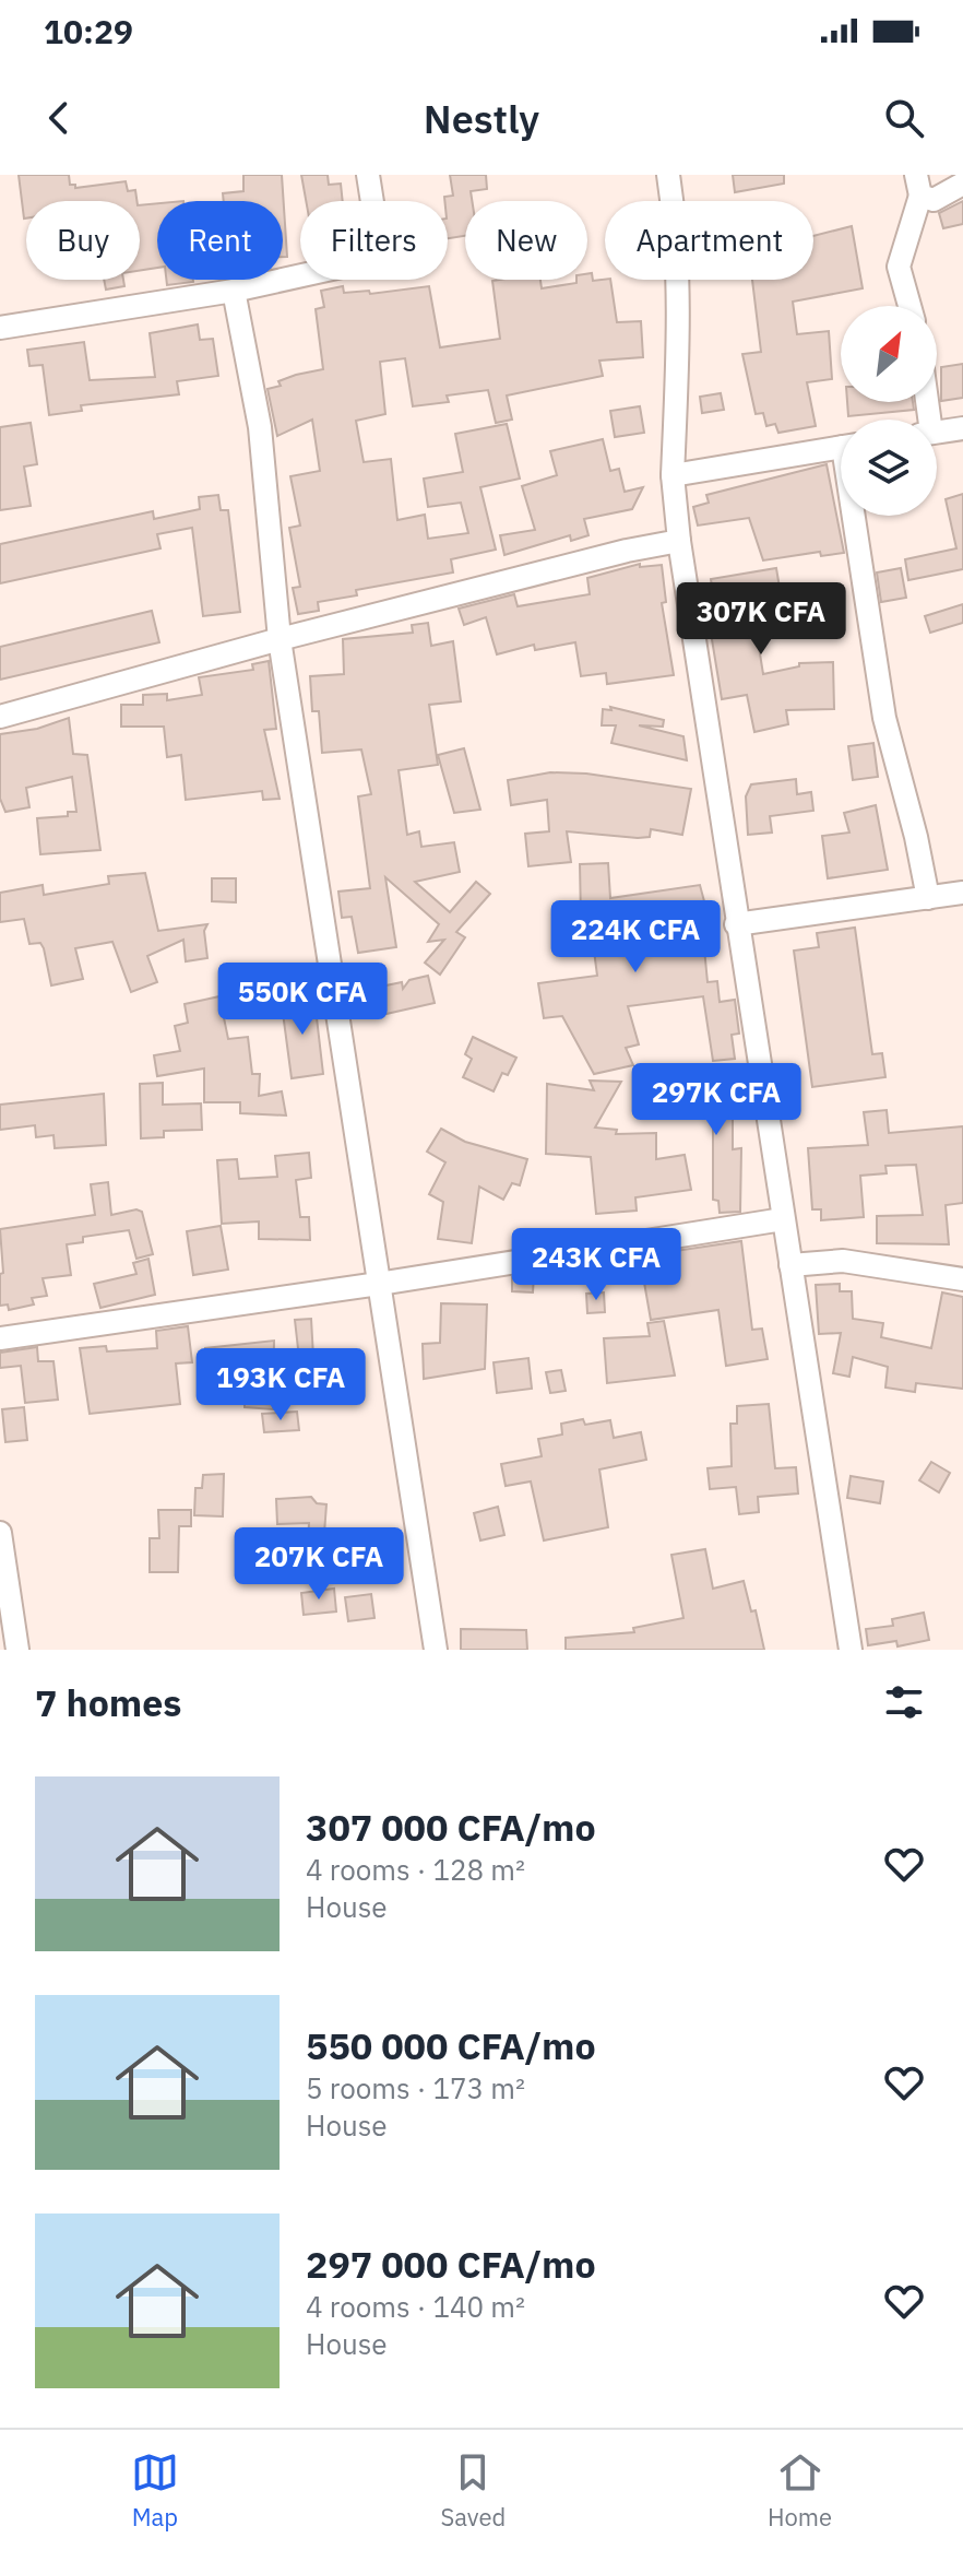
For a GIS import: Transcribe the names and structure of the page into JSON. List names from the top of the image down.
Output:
{
  "north": "top right",
  "page": {
    "status": "10:29",
    "header": "Nestly",
    "chip": [
      "Buy",
      "Rent",
      "Filters",
      "New",
      "Apartment"
    ],
    "price": [
      "307K CFA",
      "224K CFA",
      "550K CFA",
      "297K CFA",
      "243K CFA",
      "193K CFA",
      "207K CFA"
    ],
    "heading": "7 homes",
    "list": [
      {
        "name": "307 000 CFA/mo",
        "note": "4 rooms · 128 m² · House"
      },
      {
        "name": "550 000 CFA/mo",
        "note": "5 rooms · 173 m² · House"
      },
      {
        "name": "297 000 CFA/mo",
        "note": "4 rooms · 140 m² · House"
      }
    ],
    "tabs": ["Map", "Saved", "Home"]
  }
}
